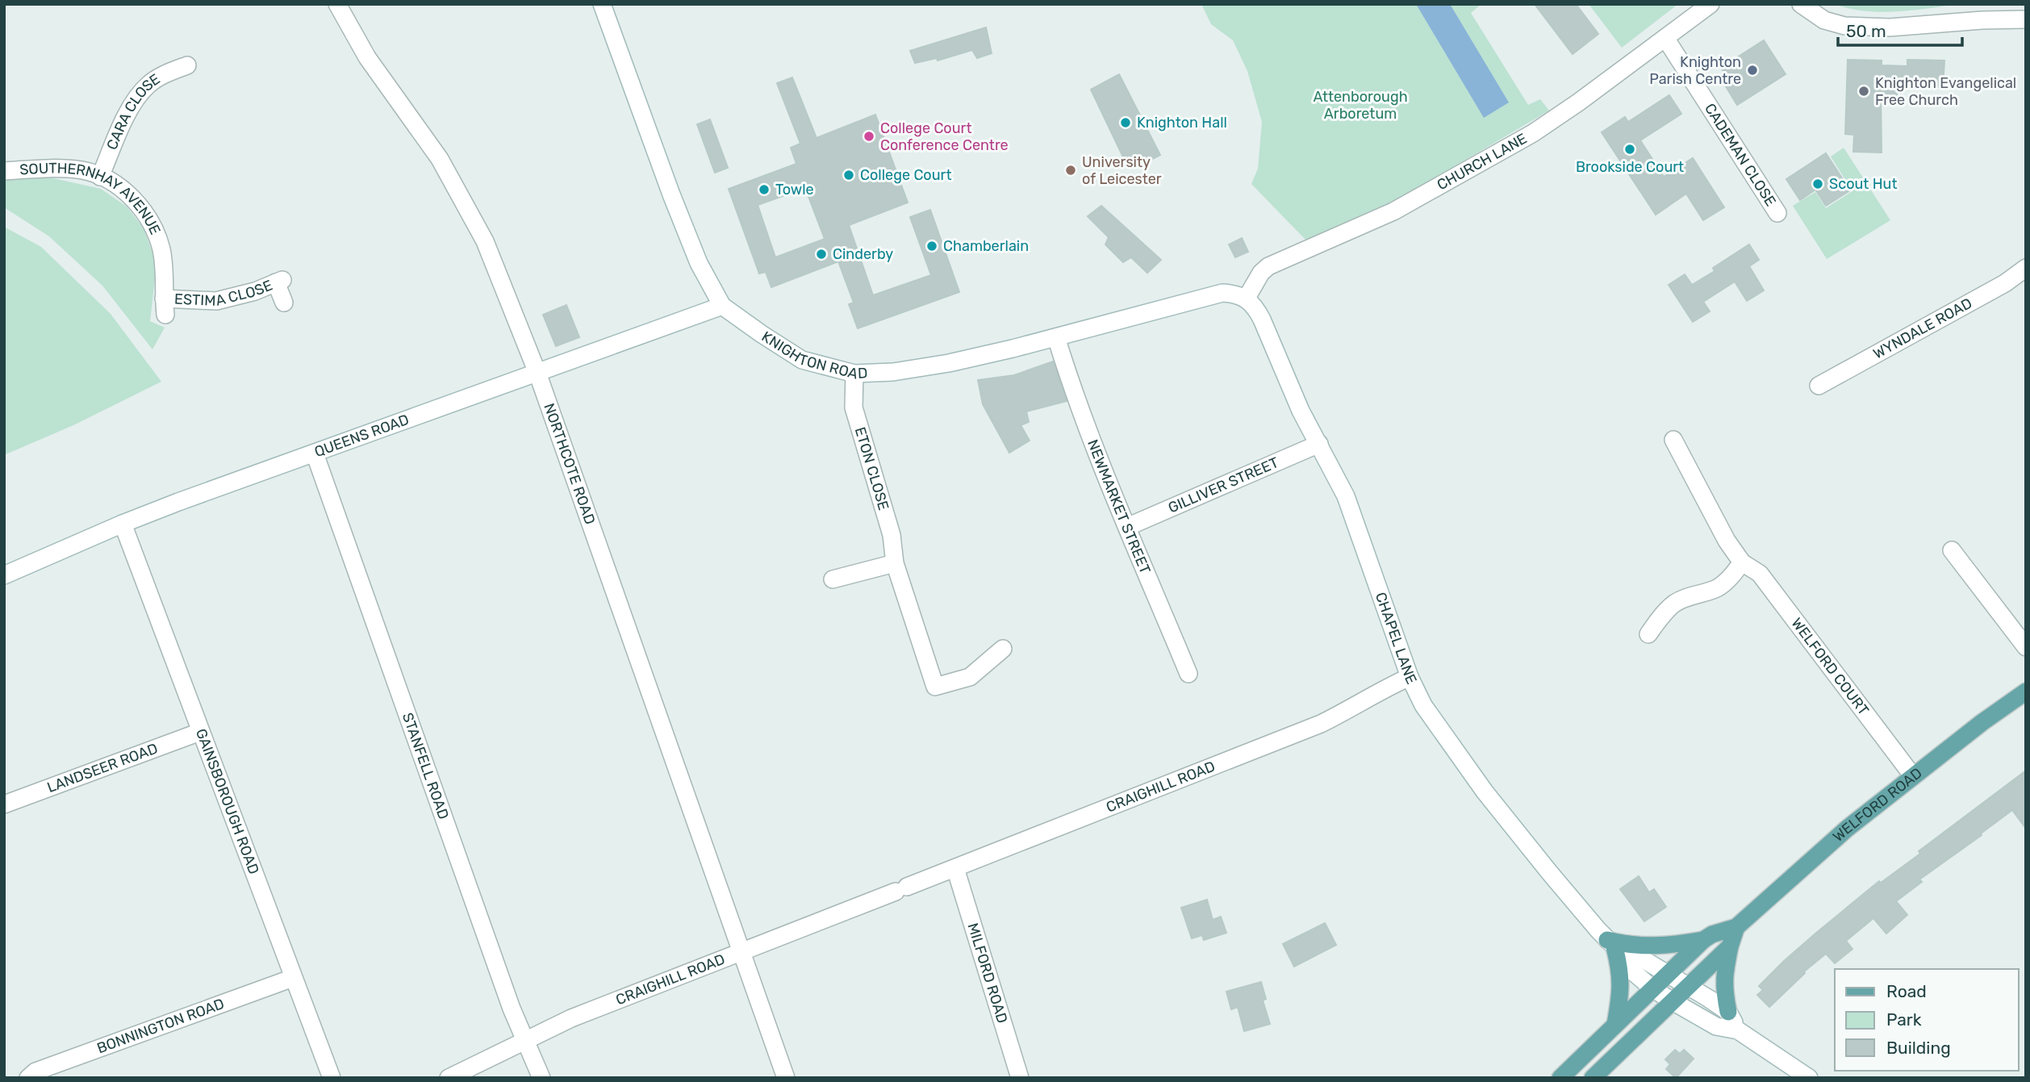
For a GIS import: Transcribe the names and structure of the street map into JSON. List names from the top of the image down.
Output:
{
  "streets": {
    "main road": ["WELFORD ROAD"],
    "street": [
      "CARA CLOSE",
      "CADEMAN CLOSE",
      "CHURCH LANE",
      "SOUTHERNHAY AVENUE",
      "ESTIMA CLOSE",
      "WYNDALE ROAD",
      "KNIGHTON ROAD",
      "QUEENS ROAD",
      "NORTHCOTE ROAD",
      "ETON CLOSE",
      "GILLIVER STREET",
      "NEWMARKET STREET",
      "CHAPEL LANE",
      "WELFORD COURT",
      "STANFELL ROAD",
      "LANDSEER ROAD",
      "CRAIGHILL ROAD",
      "GAINSBOROUGH ROAD",
      "MILFORD ROAD",
      "BONNINGTON ROAD"
    ]
  },
  "crossings": [
    ["CARA CLOSE", "SOUTHERNHAY AVENUE"],
    ["CADEMAN CLOSE", "CHURCH LANE"],
    ["CHURCH LANE", "KNIGHTON ROAD"],
    ["CHURCH LANE", "CHAPEL LANE"],
    ["SOUTHERNHAY AVENUE", "ESTIMA CLOSE"],
    ["KNIGHTON ROAD", "QUEENS ROAD"],
    ["KNIGHTON ROAD", "ETON CLOSE"],
    ["KNIGHTON ROAD", "NEWMARKET STREET"],
    ["KNIGHTON ROAD", "CHAPEL LANE"],
    ["QUEENS ROAD", "NORTHCOTE ROAD"],
    ["QUEENS ROAD", "STANFELL ROAD"],
    ["QUEENS ROAD", "GAINSBOROUGH ROAD"],
    ["NORTHCOTE ROAD", "CRAIGHILL ROAD"],
    ["GILLIVER STREET", "NEWMARKET STREET"],
    ["GILLIVER STREET", "CHAPEL LANE"],
    ["CHAPEL LANE", "CRAIGHILL ROAD"],
    ["CHAPEL LANE", "WELFORD ROAD"],
    ["WELFORD COURT", "WELFORD ROAD"],
    ["STANFELL ROAD", "CRAIGHILL ROAD"],
    ["LANDSEER ROAD", "GAINSBOROUGH ROAD"],
    ["CRAIGHILL ROAD", "MILFORD ROAD"],
    ["GAINSBOROUGH ROAD", "BONNINGTON ROAD"]
  ],
  "parks": ["Attenborough Arboretum"],
  "places": [
    "Knighton Parish Centre",
    "Knighton Evangelical Free Church",
    "Knighton Hall",
    "College Court Conference Centre",
    "Brookside Court",
    "University of Leicester",
    "College Court",
    "Scout Hut",
    "Towle",
    "Chamberlain",
    "Cinderby"
  ],
  "legend": ["Road", "Park", "Building"],
  "scale_bar": "50 m"
}
